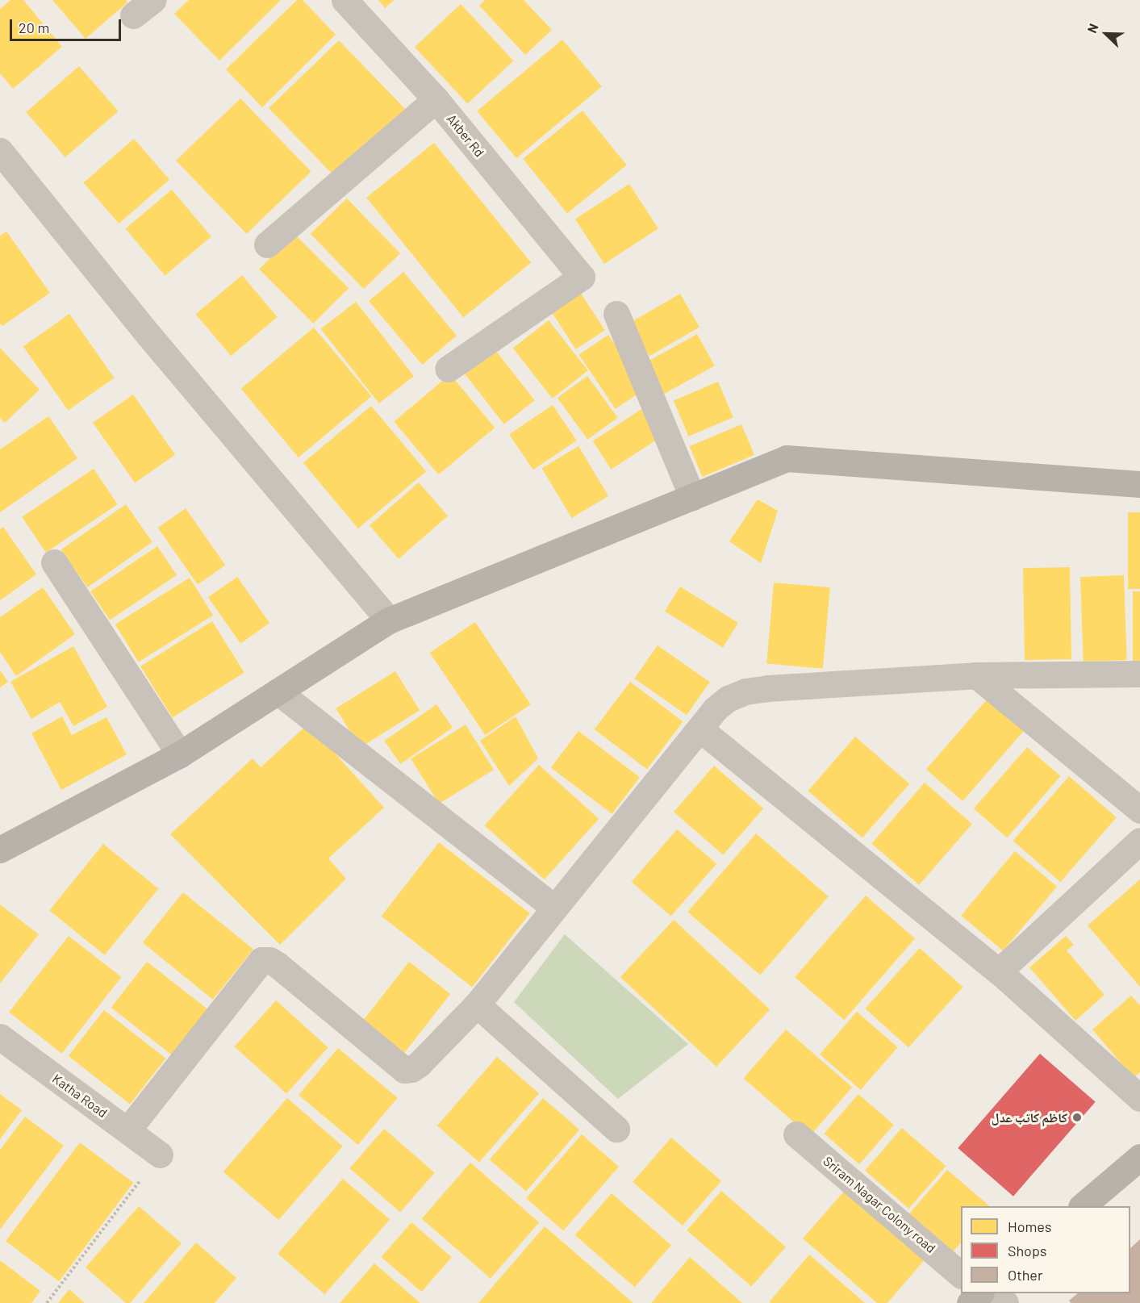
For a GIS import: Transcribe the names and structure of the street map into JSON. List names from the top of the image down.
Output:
{
  "streets": {
    "street": ["Akber Rd", "Katha Road", "Sriram Nagar Colony road"]
  },
  "places": ["كاظم كاتب عدل"],
  "legend": ["Homes", "Shops", "Other"],
  "scale_bar": "20 m",
  "north": "top left"
}
